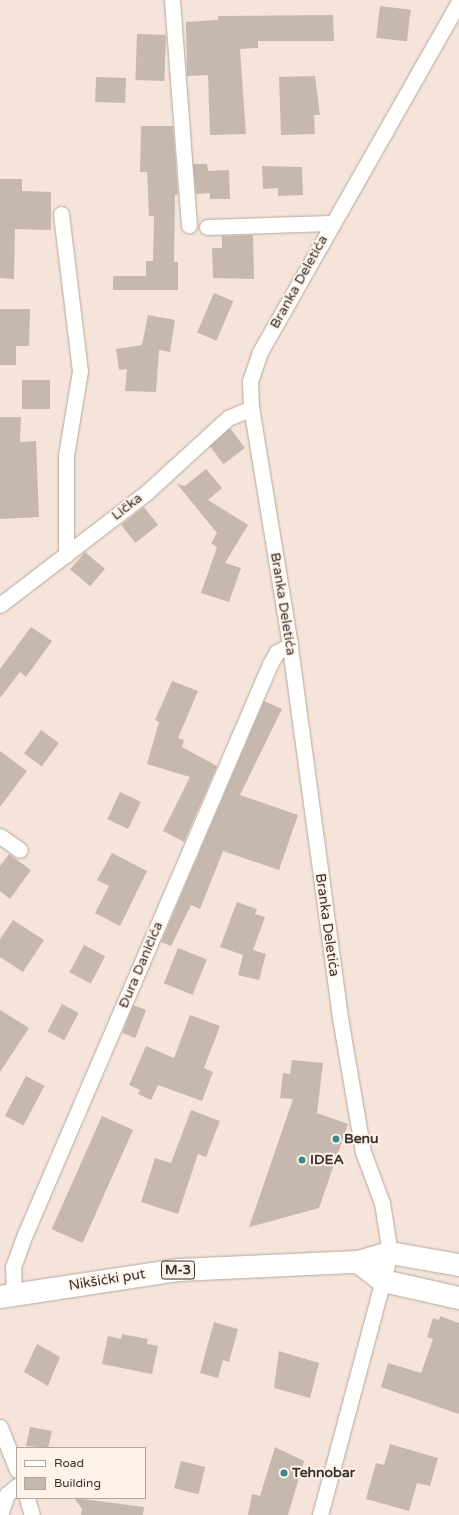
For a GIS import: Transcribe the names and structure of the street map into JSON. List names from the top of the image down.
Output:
{
  "streets": {
    "main road": ["M-3", "Nikšićki put"],
    "street": ["Branka Deletića", "Lička", "Đura Daničića"]
  },
  "crossings": [
    ["Branka Deletića", "Lička"],
    ["Branka Deletića", "Đura Daničića"],
    ["Branka Deletića", "Nikšićki put"],
    ["Đura Daničića", "Nikšićki put"]
  ],
  "places": ["Benu", "IDEA", "Tehnobar"],
  "legend": ["Road", "Building"]
}
